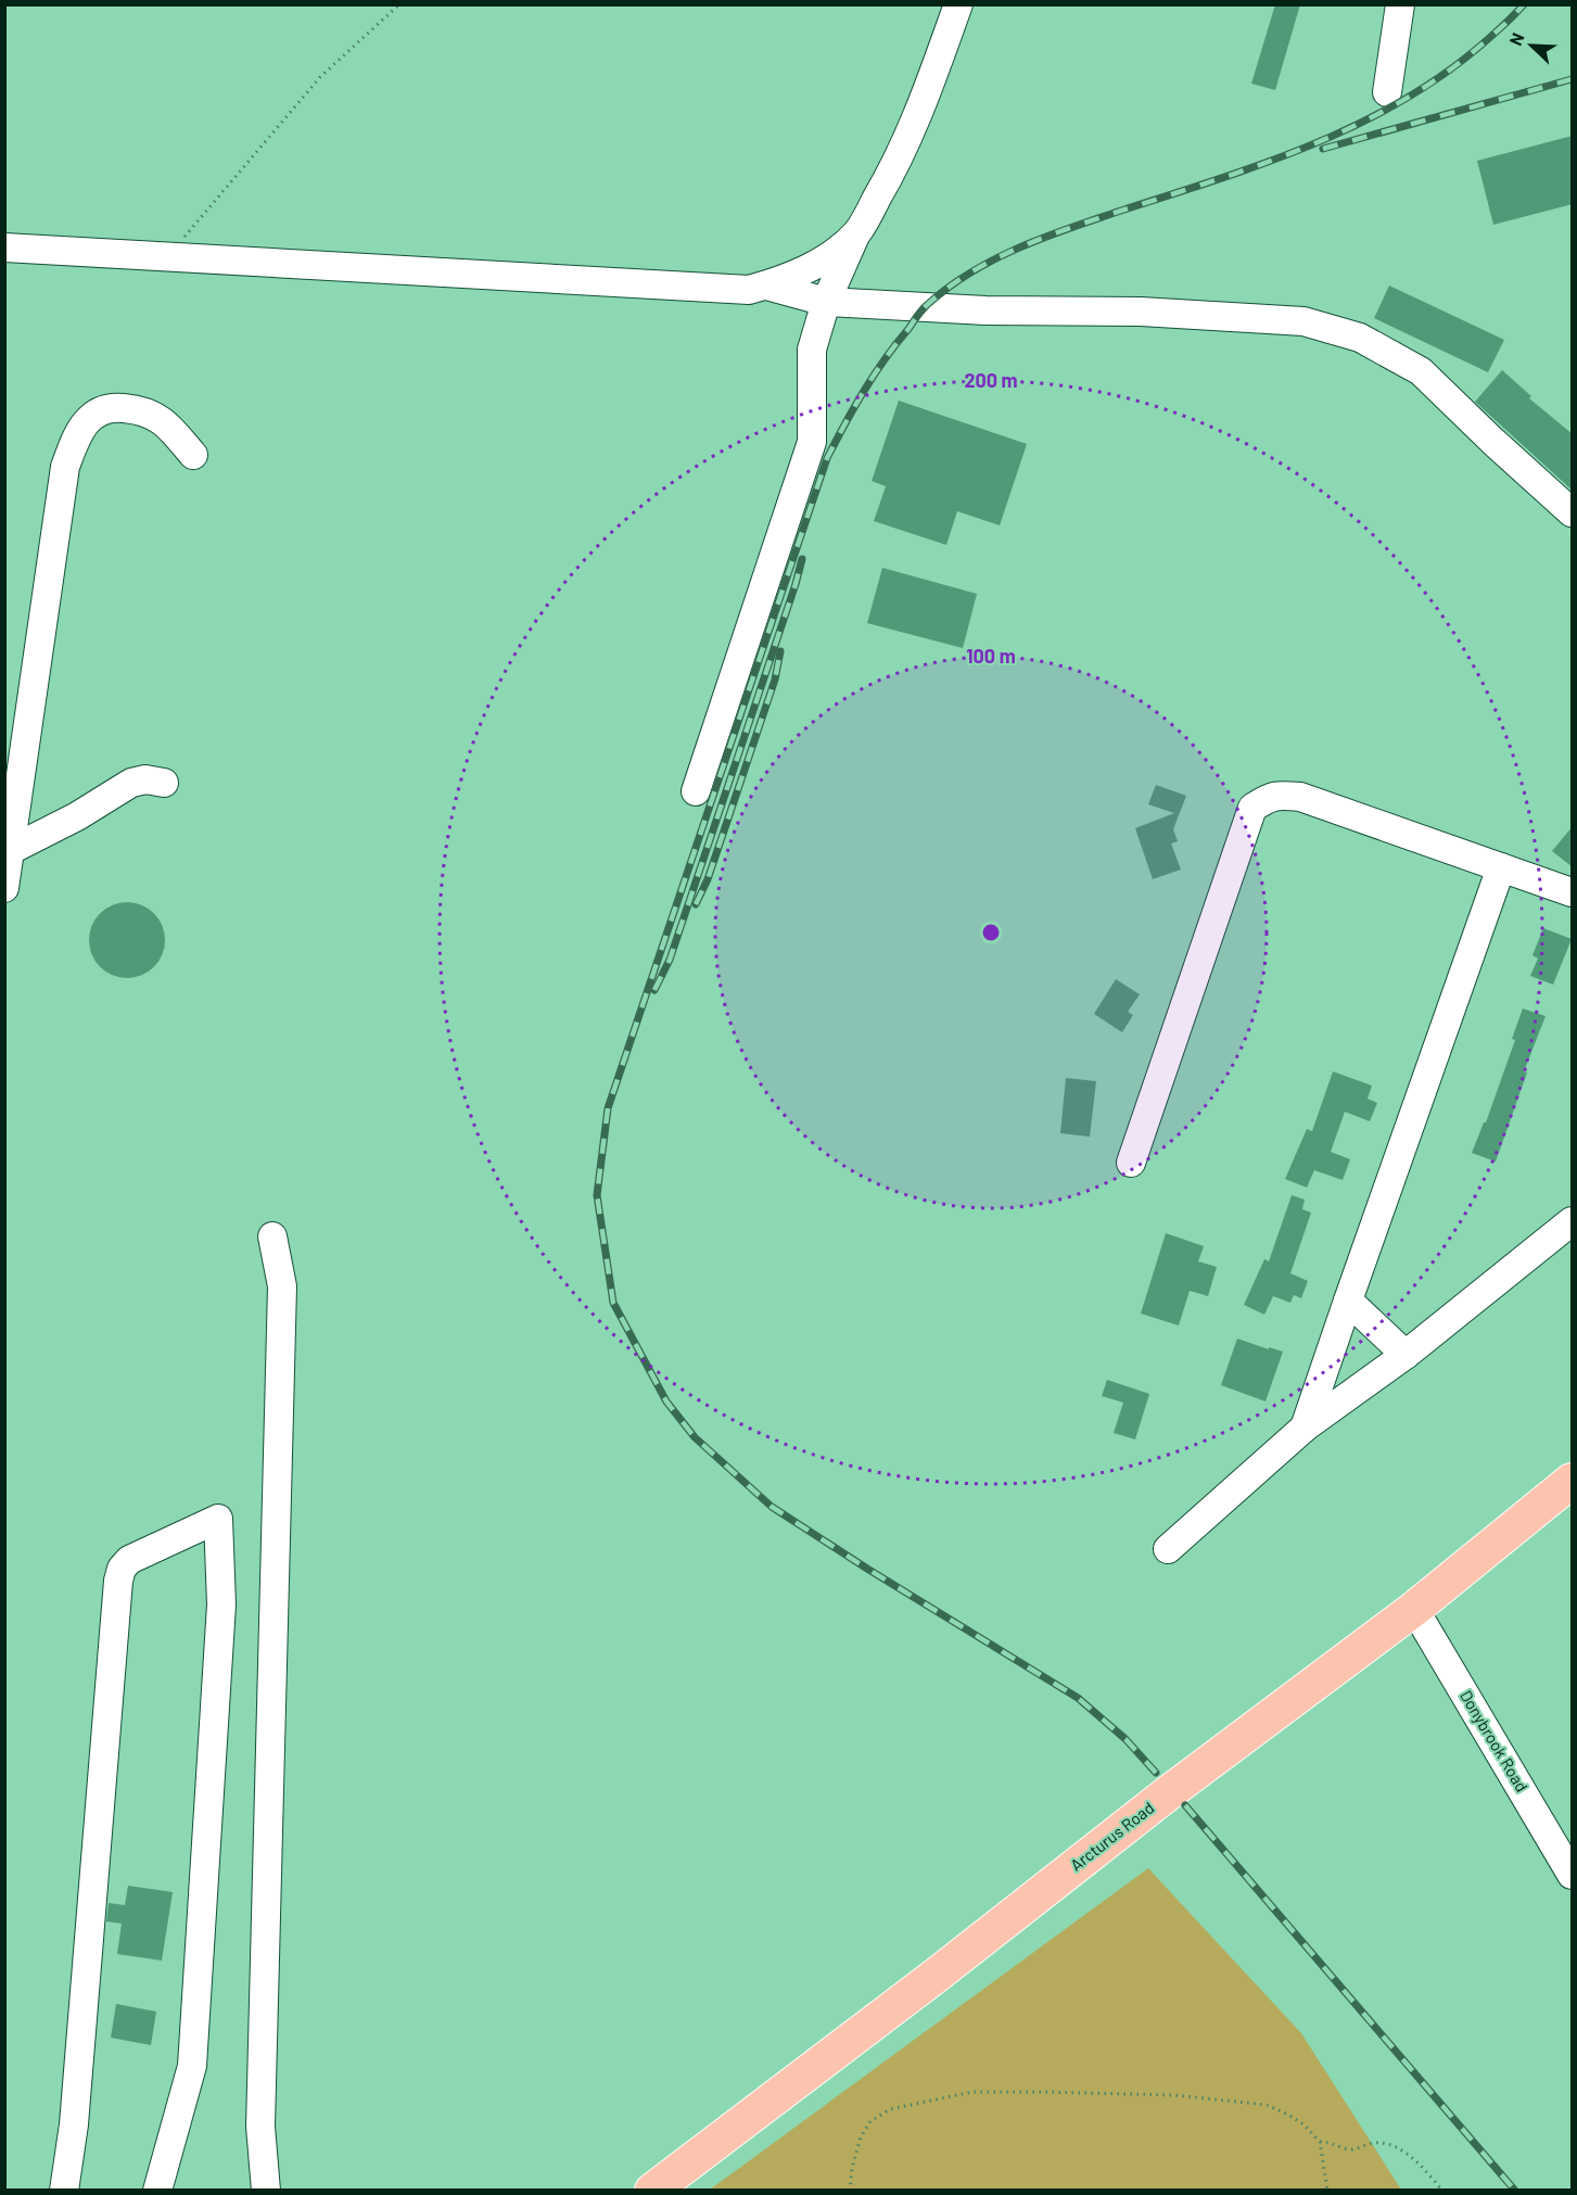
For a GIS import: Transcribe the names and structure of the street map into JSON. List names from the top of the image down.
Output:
{
  "streets": {
    "main road": ["Arcturus Road"],
    "street": ["Donybrook Road"]
  },
  "crossings": [
    ["Donybrook Road", "Arcturus Road"]
  ],
  "north": "top left",
  "rings": ["200 m", "100 m"]
}
